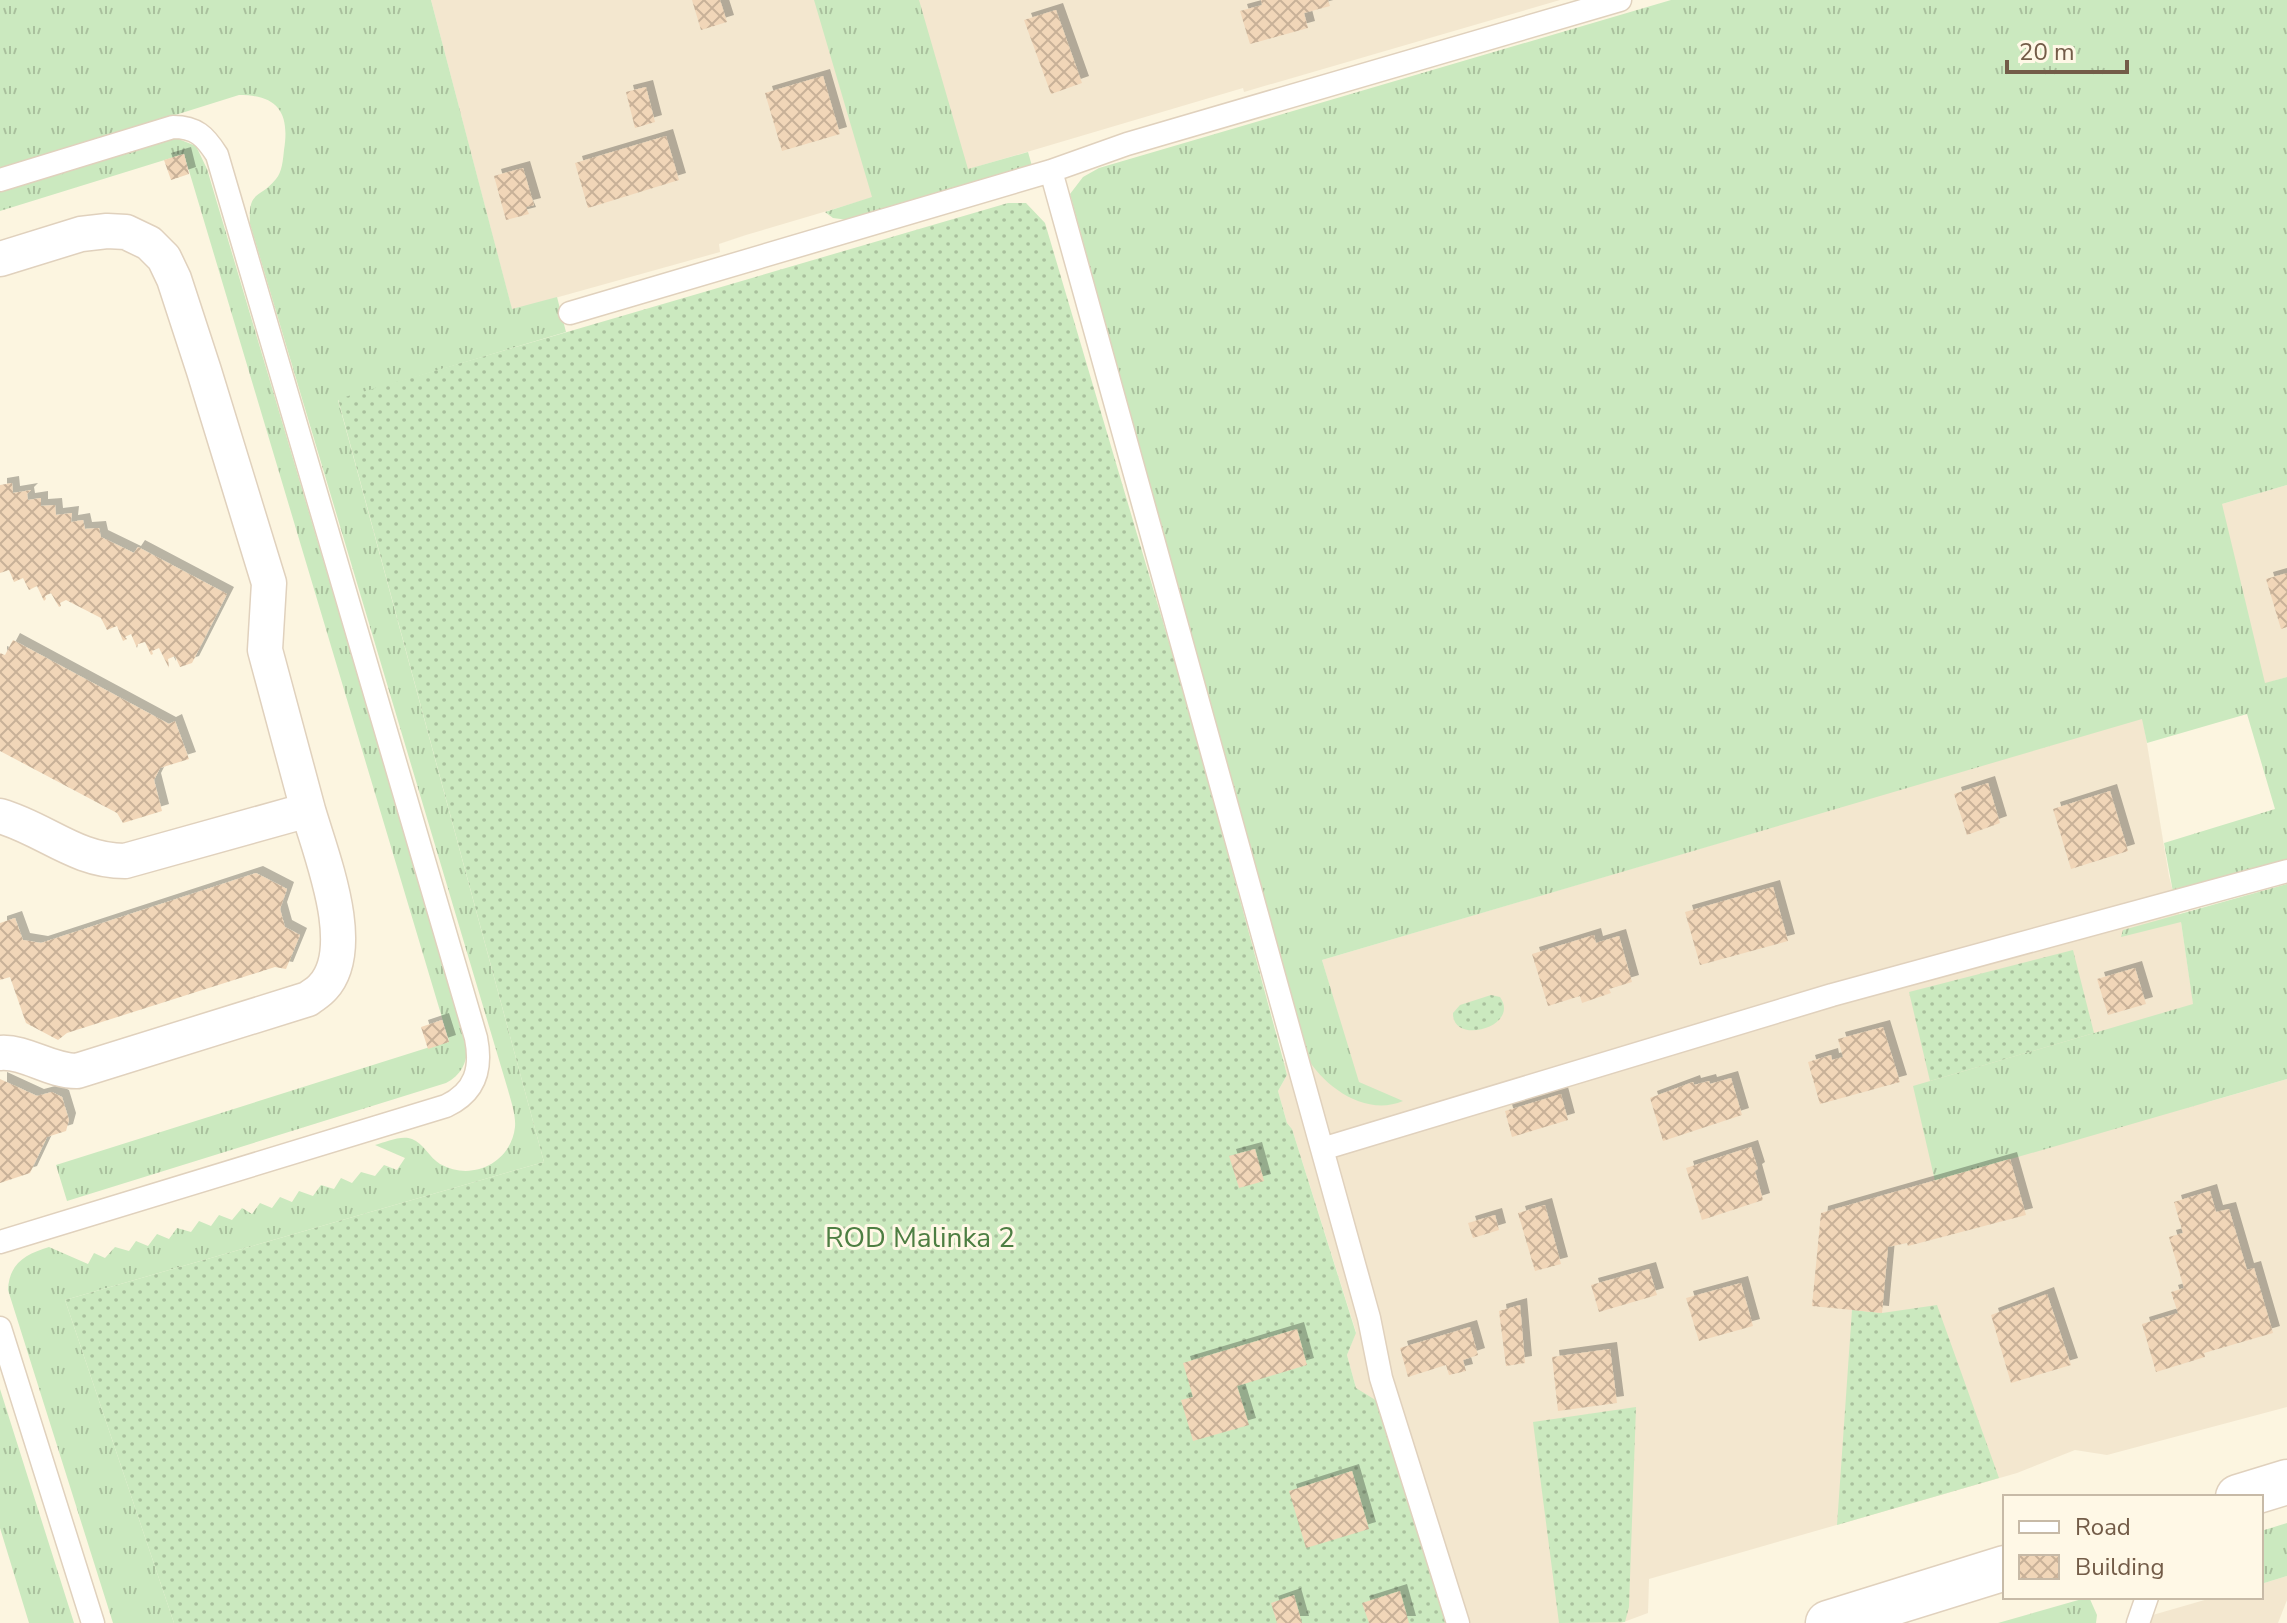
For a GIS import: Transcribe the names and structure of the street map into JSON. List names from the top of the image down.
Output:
{
  "parks": ["ROD Malinka 2"],
  "legend": ["Road", "Building"],
  "scale_bar": "20 m"
}
